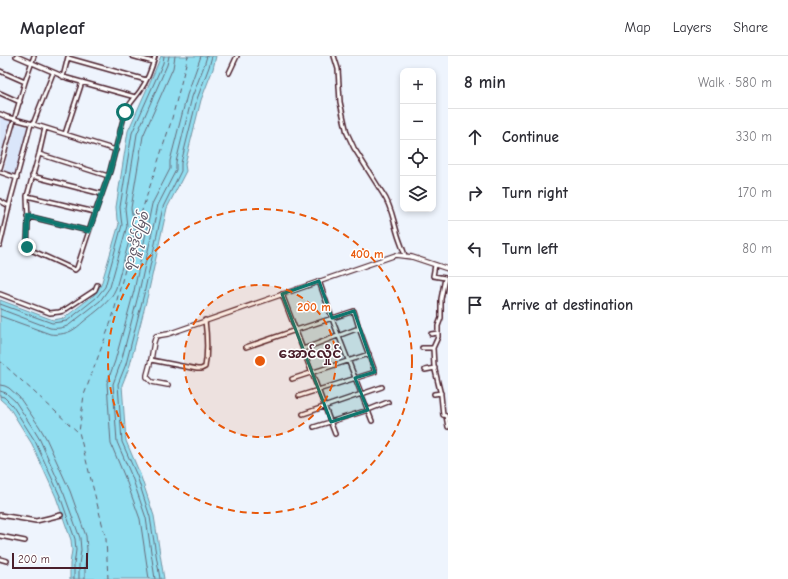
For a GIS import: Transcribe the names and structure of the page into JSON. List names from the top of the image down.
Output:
{
  "districts": ["အောင်လှိုင်"],
  "water": ["ရာဇူဒိုင်မြစ်"],
  "scale_bar": "200 m",
  "page": {
    "header": "Mapleaf",
    "nav": ["Map", "Layers", "Share"],
    "heading": ["8 min", "Walk · 580 m"],
    "map_buttons": ["+", "−"],
    "list": [
      ["Continue", "330 m"],
      ["Turn right", "170 m"],
      ["Turn left", "80 m"],
      "Arrive at destination"
    ],
    "scale": "200 m"
  },
  "rings": ["400 m", "200 m"]
}
